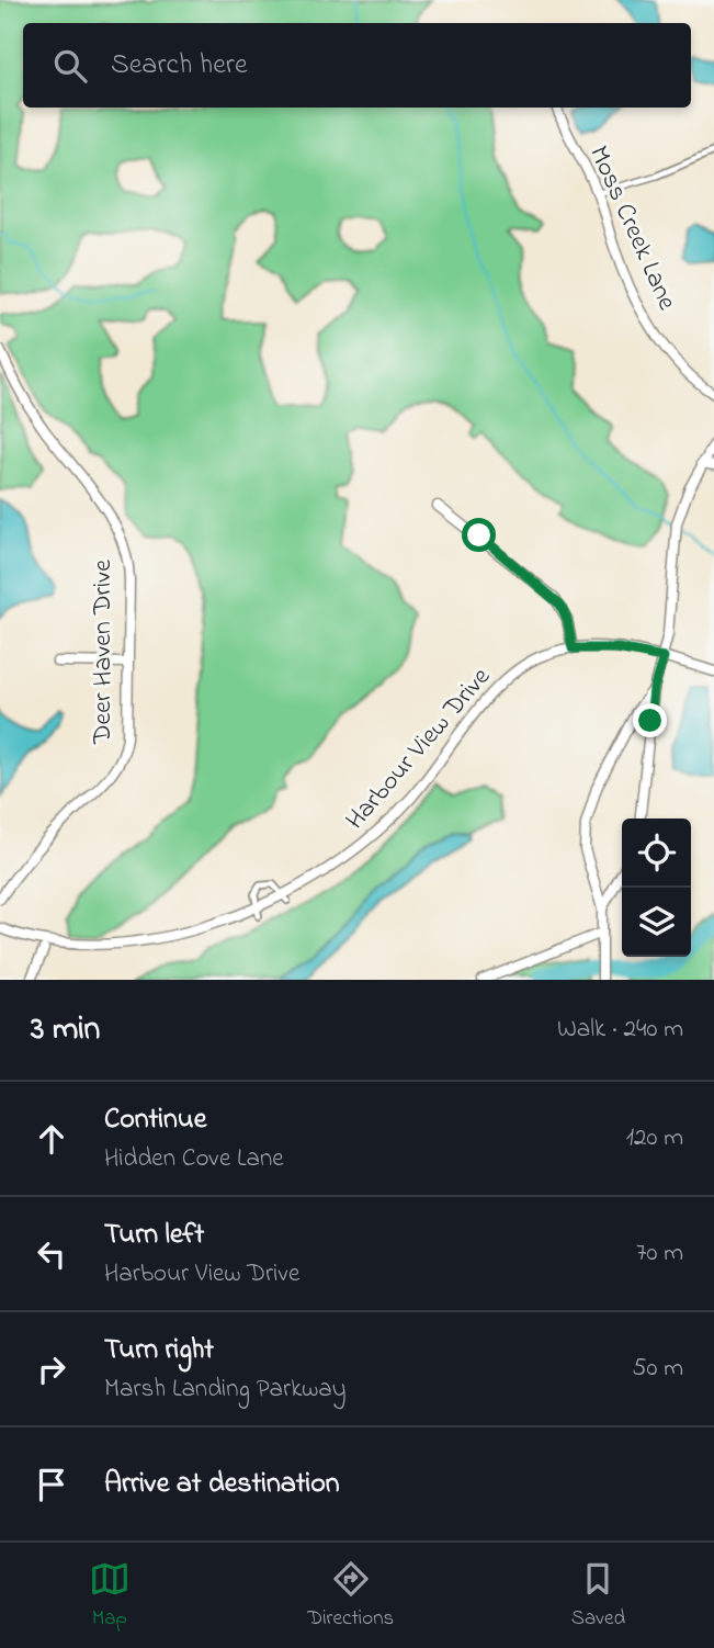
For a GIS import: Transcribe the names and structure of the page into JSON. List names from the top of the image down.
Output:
{
  "streets": {
    "street": ["Moss Creek Lane", "Deer Haven Drive", "Harbour View Drive"]
  },
  "page": {
    "search": "Search here",
    "heading": ["3 min", "Walk · 240 m"],
    "list": [
      ["Continue", "Hidden Cove Lane", "120 m"],
      ["Turn left", "Harbour View Drive", "70 m"],
      ["Turn right", "Marsh Landing Parkway", "50 m"],
      "Arrive at destination"
    ],
    "nav": ["Map", "Directions", "Saved"]
  }
}
